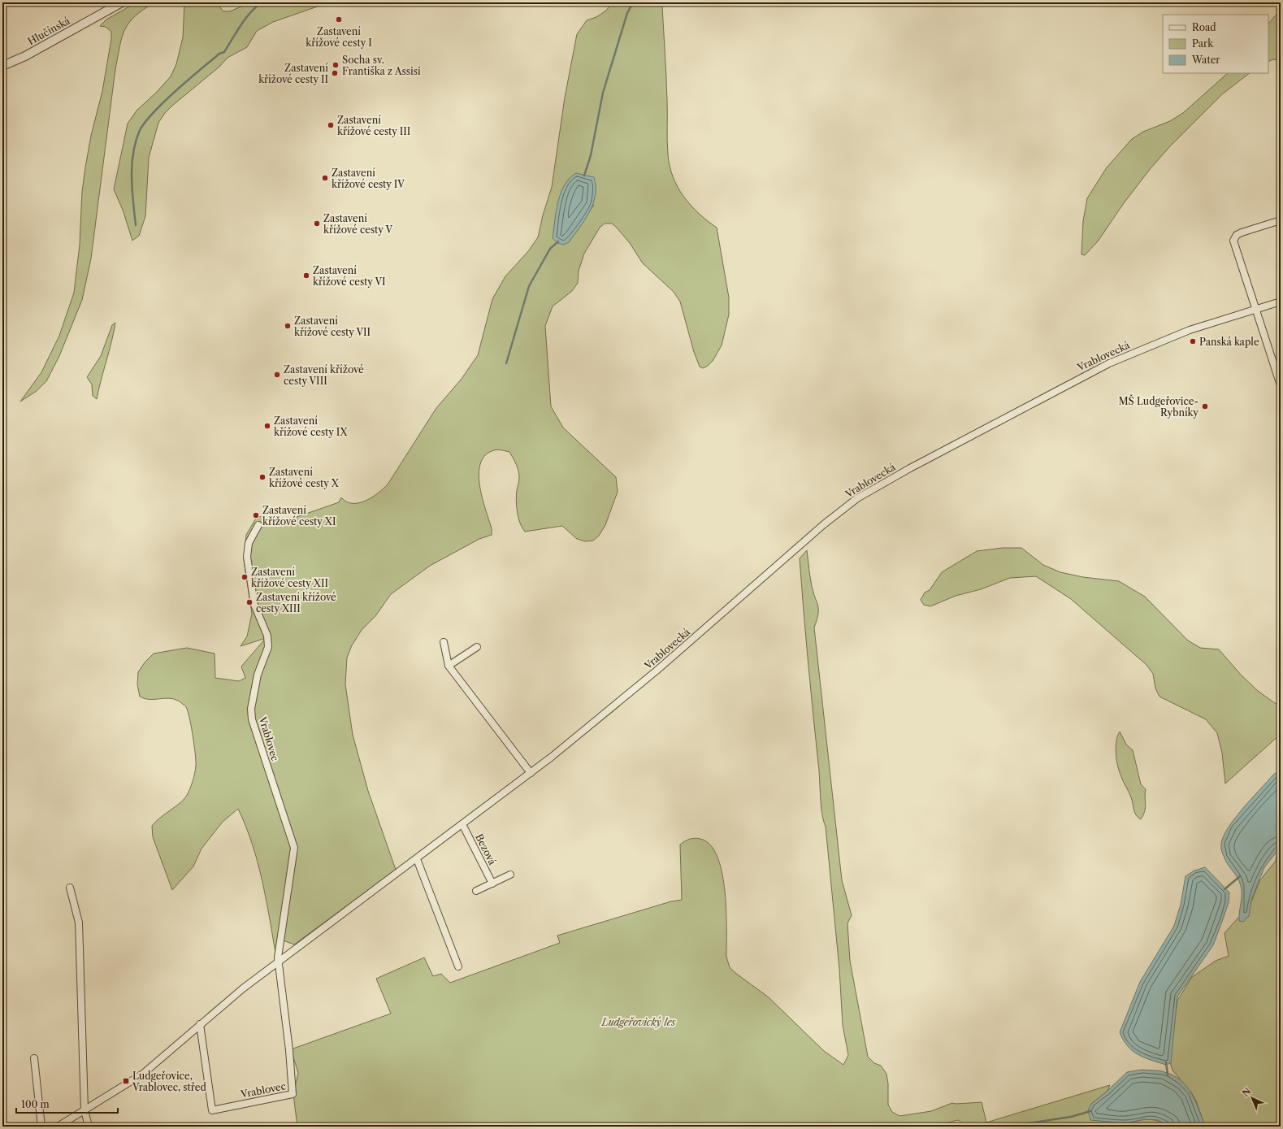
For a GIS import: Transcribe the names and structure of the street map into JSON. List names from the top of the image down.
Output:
{
  "streets": {
    "street": [
      "Hlučínská",
      "Vrablovecká",
      "Vrablovec",
      "Bezová"
    ]
  },
  "parks": ["Ludgeřovický les"],
  "places": {
    "other": [
      "Zastavení křížové cesty I",
      "Socha sv. Františka z Assisi",
      "Zastavení křížové cesty II",
      "Zastavení křížové cesty III",
      "Zastavení křížové cesty IV",
      "Zastavení křížové cesty V",
      "Zastavení křížové cesty VI",
      "Zastavení křížové cesty VII",
      "Panská kaple",
      "Zastavení křížové cesty VIII",
      "MŠ Ludgeřovice- Rybníky",
      "Zastavení křížové cesty IX",
      "Zastavení křížové cesty X",
      "Zastavení křížové cesty XI",
      "Zastavení křížové cesty XII",
      "Zastavení křížové cesty XIII"
    ],
    "transit": ["Ludgeřovice, Vrablovec, střed"]
  },
  "legend": ["Road", "Park", "Water"],
  "scale_bar": "100 m",
  "north": "top left"
}
